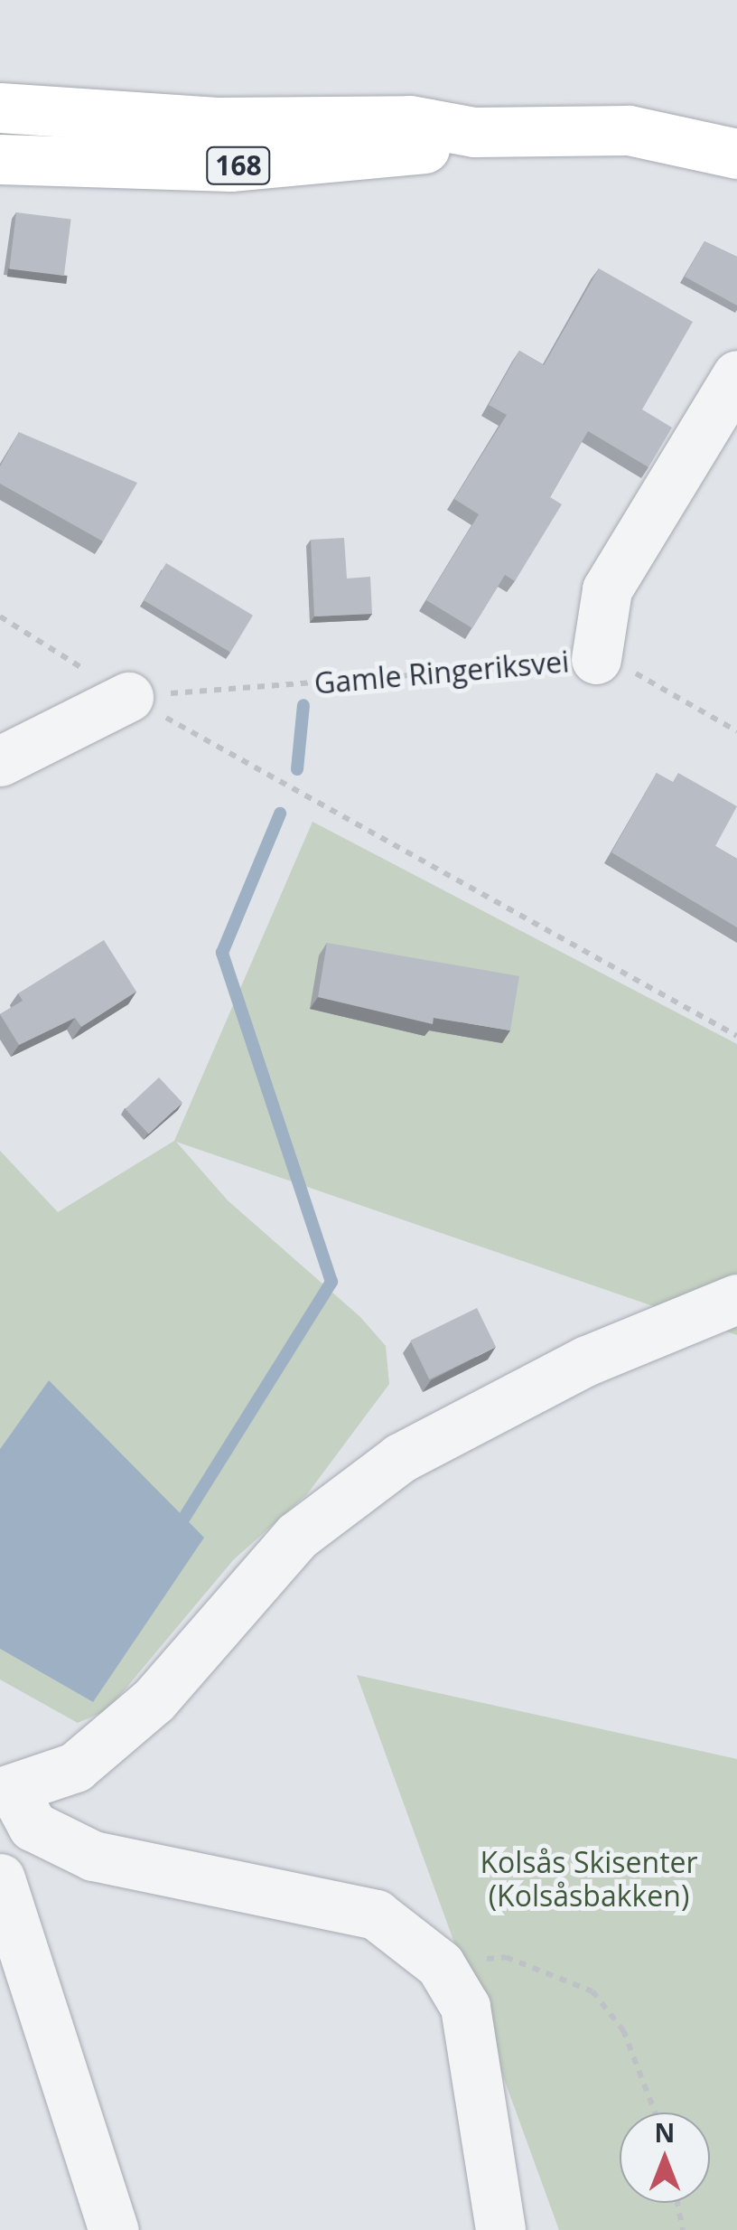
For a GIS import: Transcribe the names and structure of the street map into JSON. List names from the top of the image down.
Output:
{
  "streets": {
    "main road": ["168"],
    "path": ["Gamle Ringeriksvei"]
  },
  "parks": ["Kolsås Skisenter (Kolsåsbakken)"],
  "north": "top"
}
